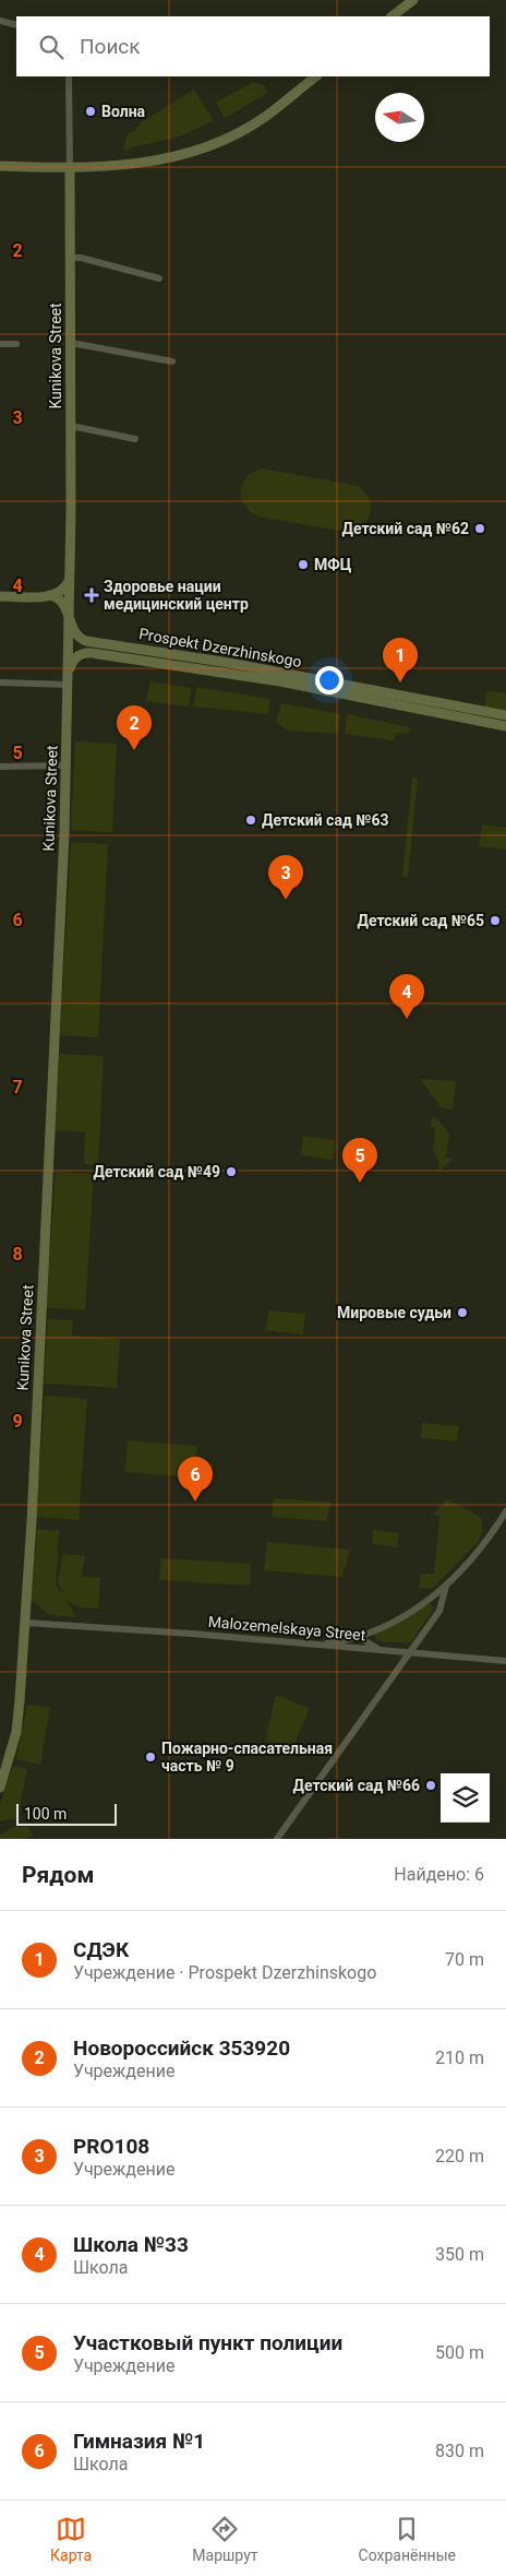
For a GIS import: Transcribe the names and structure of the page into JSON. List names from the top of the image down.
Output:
{
  "streets": {
    "street": ["Kunikova Street", "Prospekt Dzerzhinskogo", "Malozemelskaya Street"]
  },
  "places": {
    "other": [
      "Волна",
      "Детский сад №62",
      "МФЦ",
      "Детский сад №63",
      "Детский сад №65",
      "Детский сад №49",
      "Мировые судьи",
      "Пожарно-спасательная часть № 9",
      "Детский сад №66"
    ],
    "health": ["Здоровье нации медицинский центр"]
  },
  "scale_bar": "100 m",
  "north": "left",
  "page": {
    "search": "Поиск",
    "pins": [
      "1",
      "2",
      "3",
      "4",
      "5",
      "6"
    ],
    "scale": "100 m",
    "heading": ["Рядом", "Найдено: 6"],
    "list": [
      {
        "mark": "1",
        "name": "СДЭК",
        "note": "Учреждение · Prospekt Dzerzhinskogo",
        "value": "70 m"
      },
      {
        "mark": "2",
        "name": "Новороссийск 353920",
        "note": "Учреждение",
        "value": "210 m"
      },
      {
        "mark": "3",
        "name": "PRO108",
        "note": "Учреждение",
        "value": "220 m"
      },
      {
        "mark": "4",
        "name": "Школа №33",
        "note": "Школа",
        "value": "350 m"
      },
      {
        "mark": "5",
        "name": "Участковый пункт полиции",
        "note": "Учреждение",
        "value": "500 m"
      },
      {
        "mark": "6",
        "name": "Гимназия №1",
        "note": "Школа",
        "value": "830 m"
      }
    ],
    "nav": ["Карта", "Маршрут", "Сохранённые"]
  },
  "grid": {
    "rows": [
      "2",
      "3",
      "4",
      "5",
      "6",
      "7",
      "8",
      "9"
    ]
  }
}
